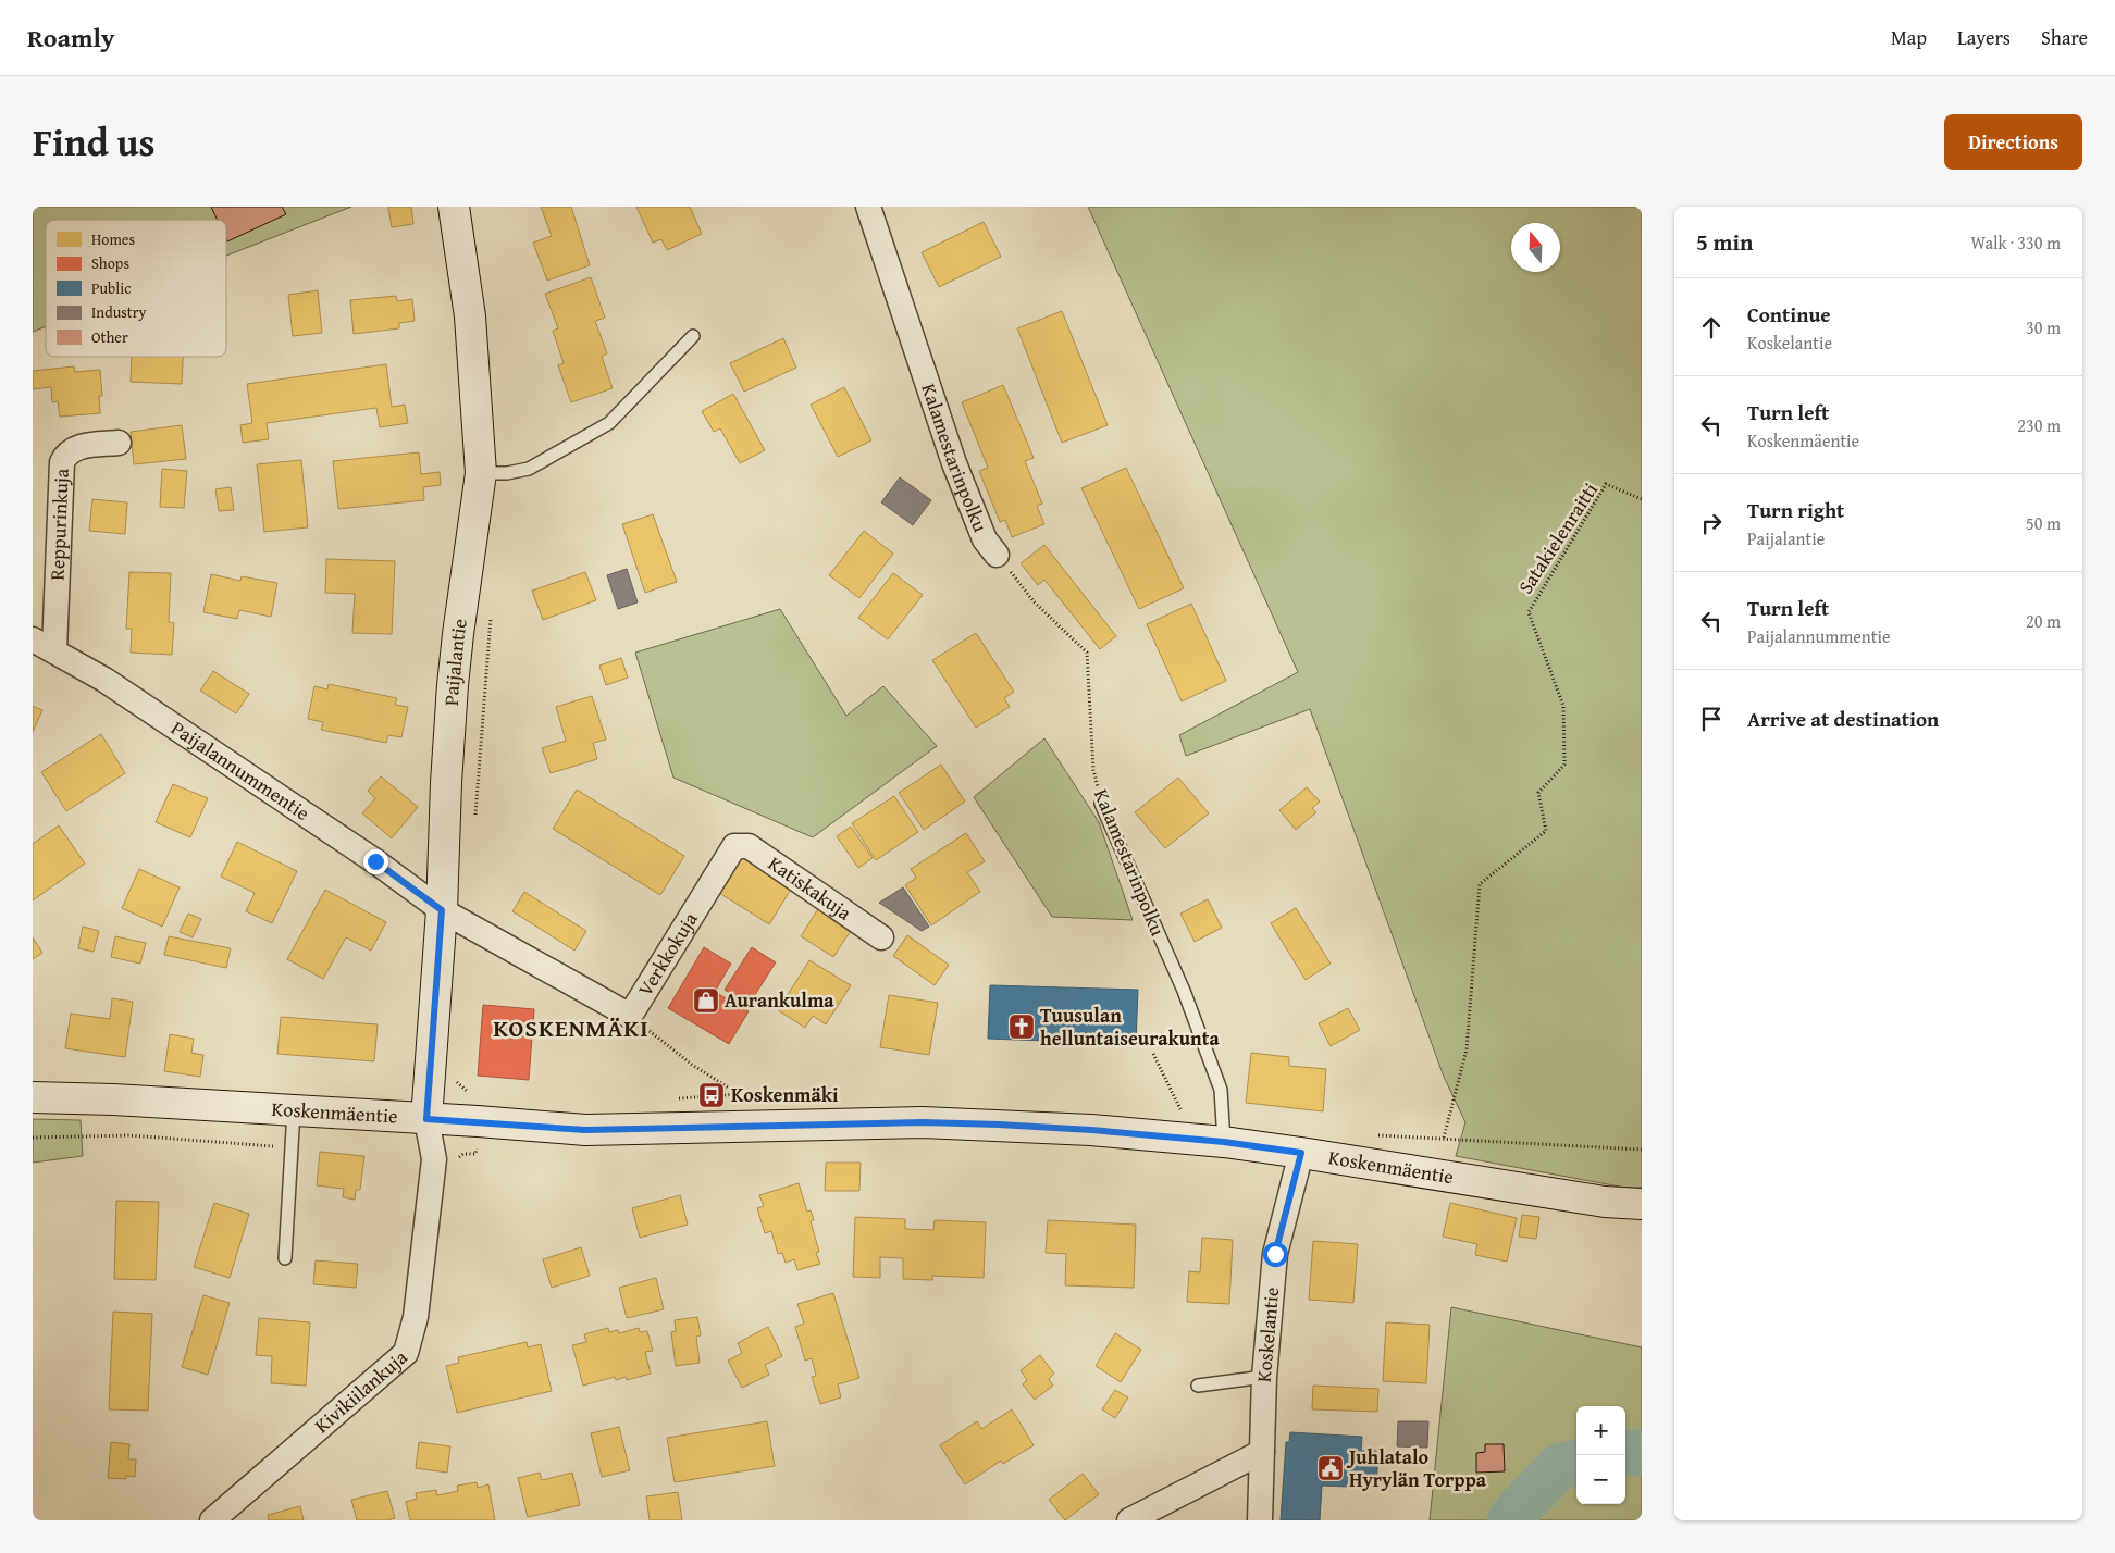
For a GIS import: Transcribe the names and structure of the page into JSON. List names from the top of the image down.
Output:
{
  "streets": {
    "street": [
      "Kalamestarinpolku",
      "Reppurinkuja",
      "Paijalantie",
      "Paijalannummentie",
      "Katiskakuja",
      "Verkkokuja",
      "Koskenmäentie",
      "Koskelantie",
      "Kivikiilankuja"
    ],
    "path": ["Satakielenraitti"]
  },
  "crossings": [
    ["Kalamestarinpolku", "Koskenmäentie"],
    ["Reppurinkuja", "Paijalannummentie"],
    ["Satakielenraitti", "Koskenmäentie"],
    ["Paijalantie", "Paijalannummentie"],
    ["Paijalantie", "Verkkokuja"],
    ["Paijalantie", "Koskenmäentie"],
    ["Paijalantie", "Kivikiilankuja"],
    ["Paijalannummentie", "Verkkokuja"],
    ["Katiskakuja", "Verkkokuja"],
    ["Koskenmäentie", "Koskelantie"],
    ["Koskenmäentie", "Kivikiilankuja"]
  ],
  "districts": ["KOSKENMÄKI"],
  "places": {
    "shop": ["Aurankulma"],
    "church": ["Tuusulan helluntaiseurakunta"],
    "bus stop": ["Koskenmäki"],
    "public building": ["Juhlatalo Hyrylän Torppa"]
  },
  "legend": [
    "Homes",
    "Shops",
    "Public",
    "Industry",
    "Other"
  ],
  "north": "top",
  "page": {
    "header": "Roamly",
    "nav": ["Map", "Layers", "Share"],
    "title": "Find us",
    "buttons": "Directions",
    "heading": ["5 min", "Walk · 330 m"],
    "list": [
      ["Continue", "Koskelantie", "30 m"],
      ["Turn left", "Koskenmäentie", "230 m"],
      ["Turn right", "Paijalantie", "50 m"],
      ["Turn left", "Paijalannummentie", "20 m"],
      "Arrive at destination"
    ],
    "map_buttons": ["+", "−"]
  }
}
